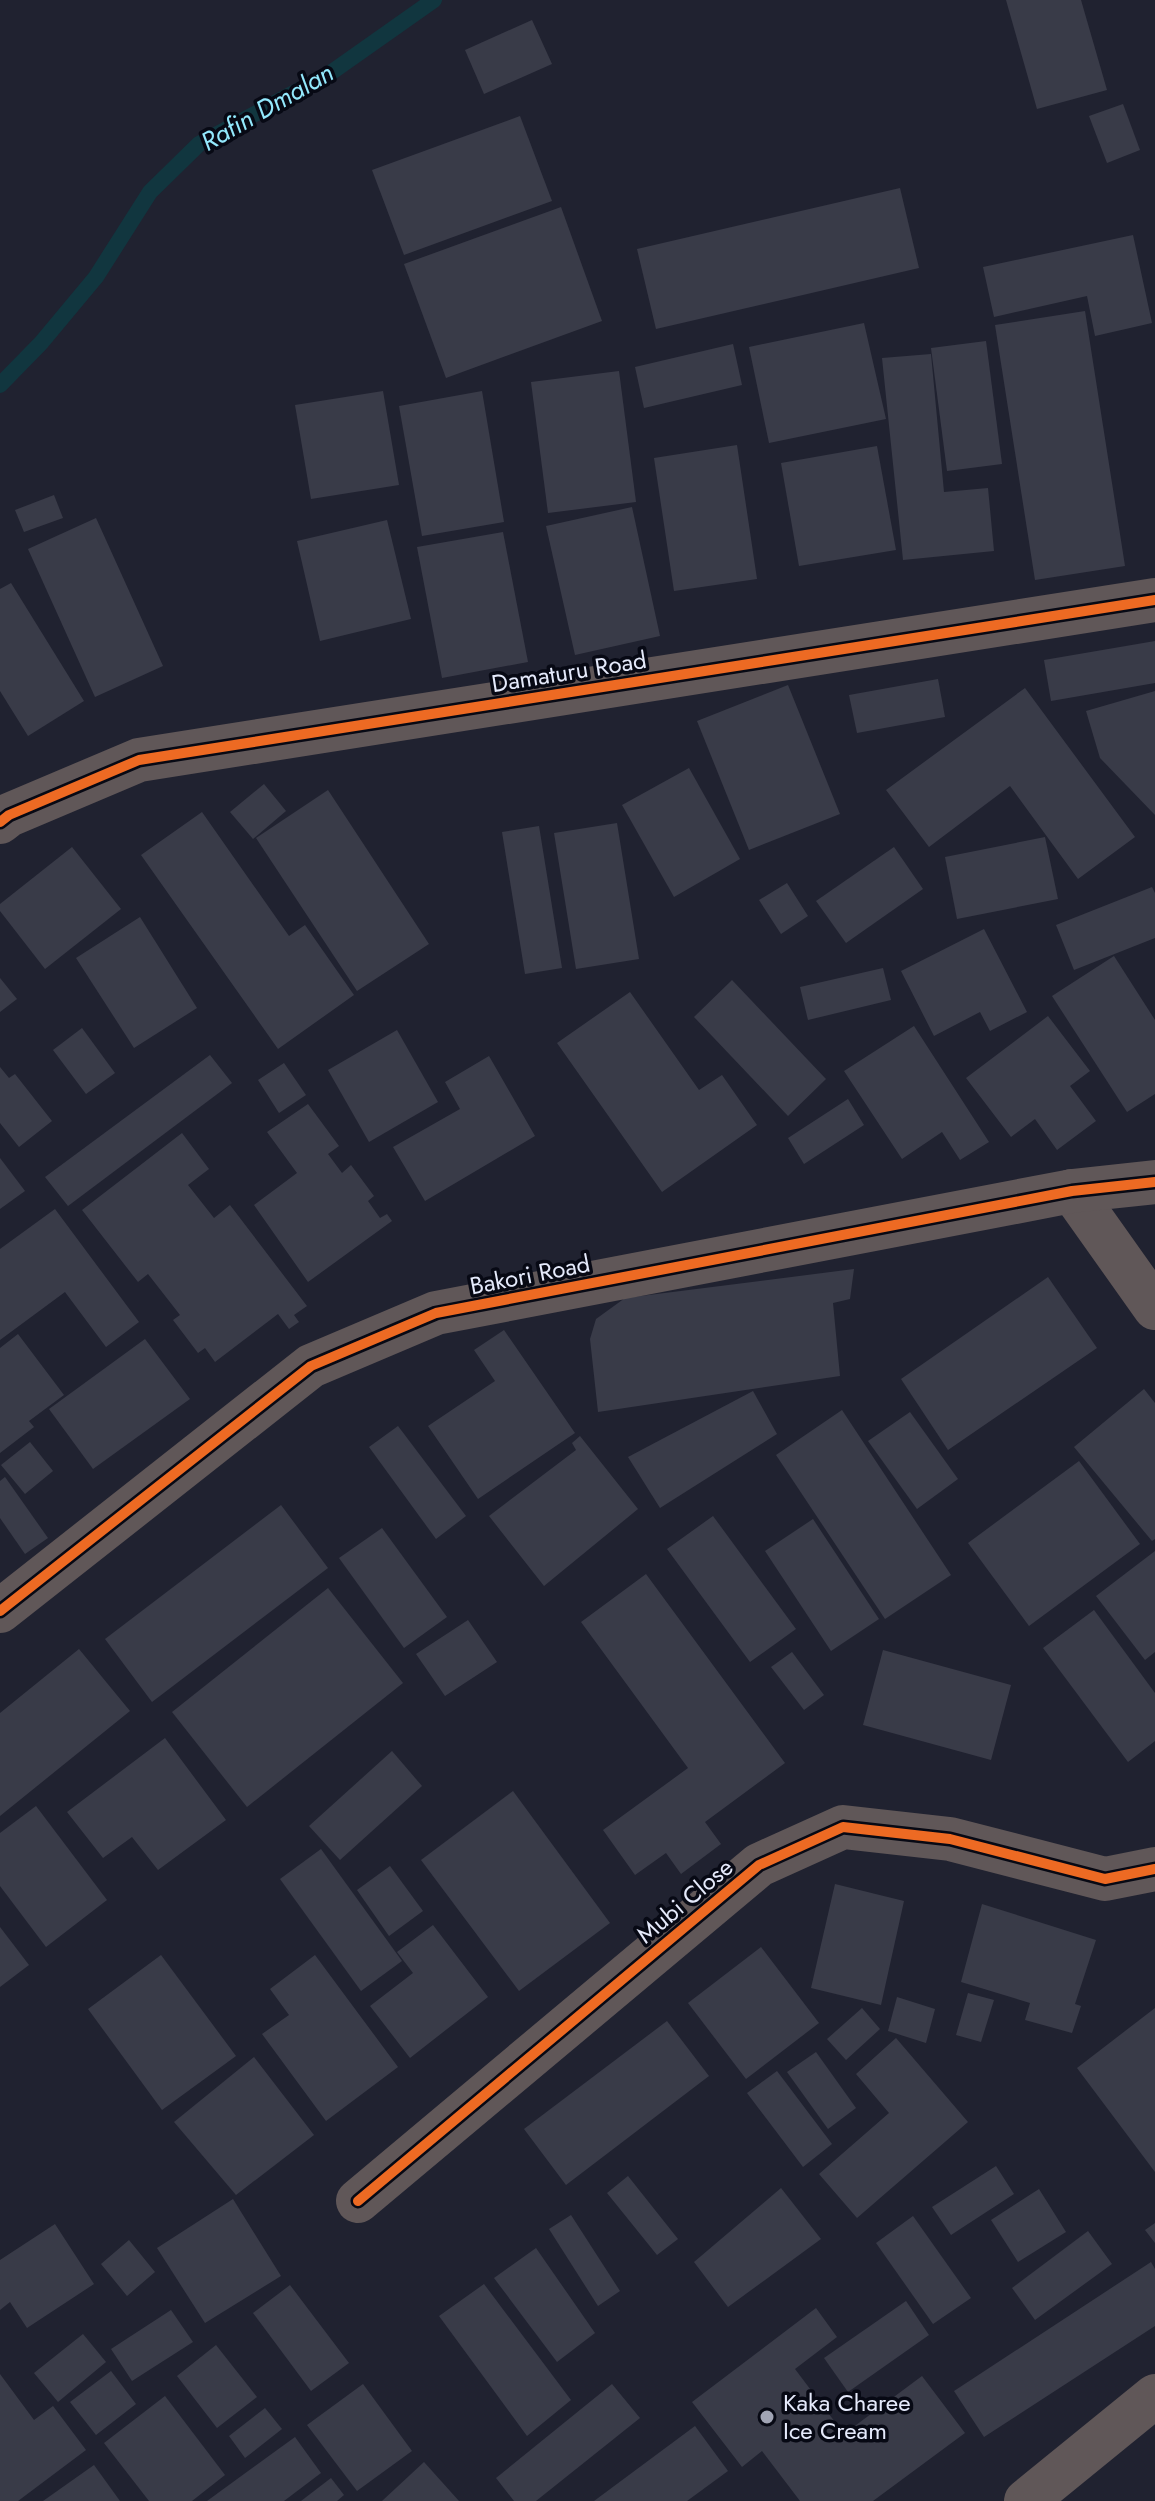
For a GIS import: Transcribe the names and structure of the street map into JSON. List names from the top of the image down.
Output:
{
  "streets": {
    "street": ["Damaturu Road", "Bakori Road", "Mubi Close"]
  },
  "water": ["Rafin Dmalan"],
  "places": ["Kaka Charee Ice Cream"]
}
